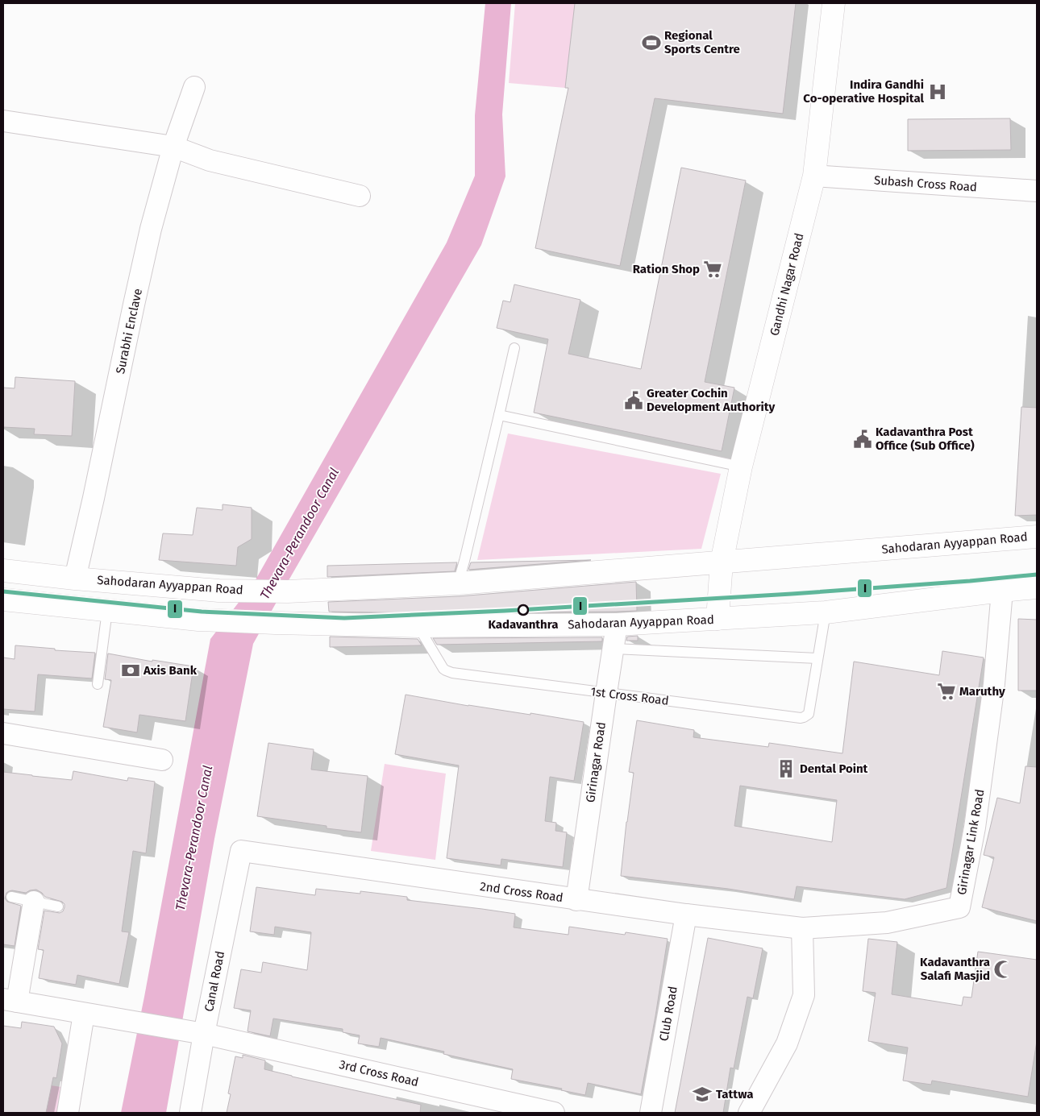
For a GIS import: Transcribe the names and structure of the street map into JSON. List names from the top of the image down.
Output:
{
  "streets": {
    "main road": ["Gandhi Nagar Road", "Sahodaran Ayyappan Road"],
    "street": [
      "Subash Cross Road",
      "Surabhi Enclave",
      "Girinagar Road",
      "Girinagar Link Road",
      "2nd Cross Road",
      "Canal Road",
      "Club Road",
      "3rd Cross Road"
    ],
    "lane": ["1st Cross Road"]
  },
  "crossings": [
    ["Subash Cross Road", "Gandhi Nagar Road"],
    ["Gandhi Nagar Road", "Sahodaran Ayyappan Road"],
    ["Surabhi Enclave", "Sahodaran Ayyappan Road"],
    ["Sahodaran Ayyappan Road", "1st Cross Road"],
    ["Sahodaran Ayyappan Road", "Girinagar Road"],
    ["Sahodaran Ayyappan Road", "Girinagar Link Road"],
    ["1st Cross Road", "Girinagar Road"],
    ["Girinagar Road", "2nd Cross Road"],
    ["Girinagar Link Road", "2nd Cross Road"],
    ["2nd Cross Road", "Canal Road"],
    ["2nd Cross Road", "Club Road"],
    ["Canal Road", "3rd Cross Road"]
  ],
  "water": ["Thevara-Perandoor Canal"],
  "places": {
    "sports": ["Regional Sports Centre"],
    "hospital": ["Indira Gandhi Co-operative Hospital"],
    "supermarket": ["Ration Shop", "Maruthy"],
    "public building": ["Greater Cochin Development Authority", "Kadavanthra Post Office (Sub Office)"],
    "other": ["Kadavanthra"],
    "bank": ["Axis Bank"],
    "building": ["Dental Point"],
    "mosque": ["Kadavanthra Salafi Masjid"],
    "school or university": ["Tattwa"]
  },
  "lines": ["transit line I"]
}
